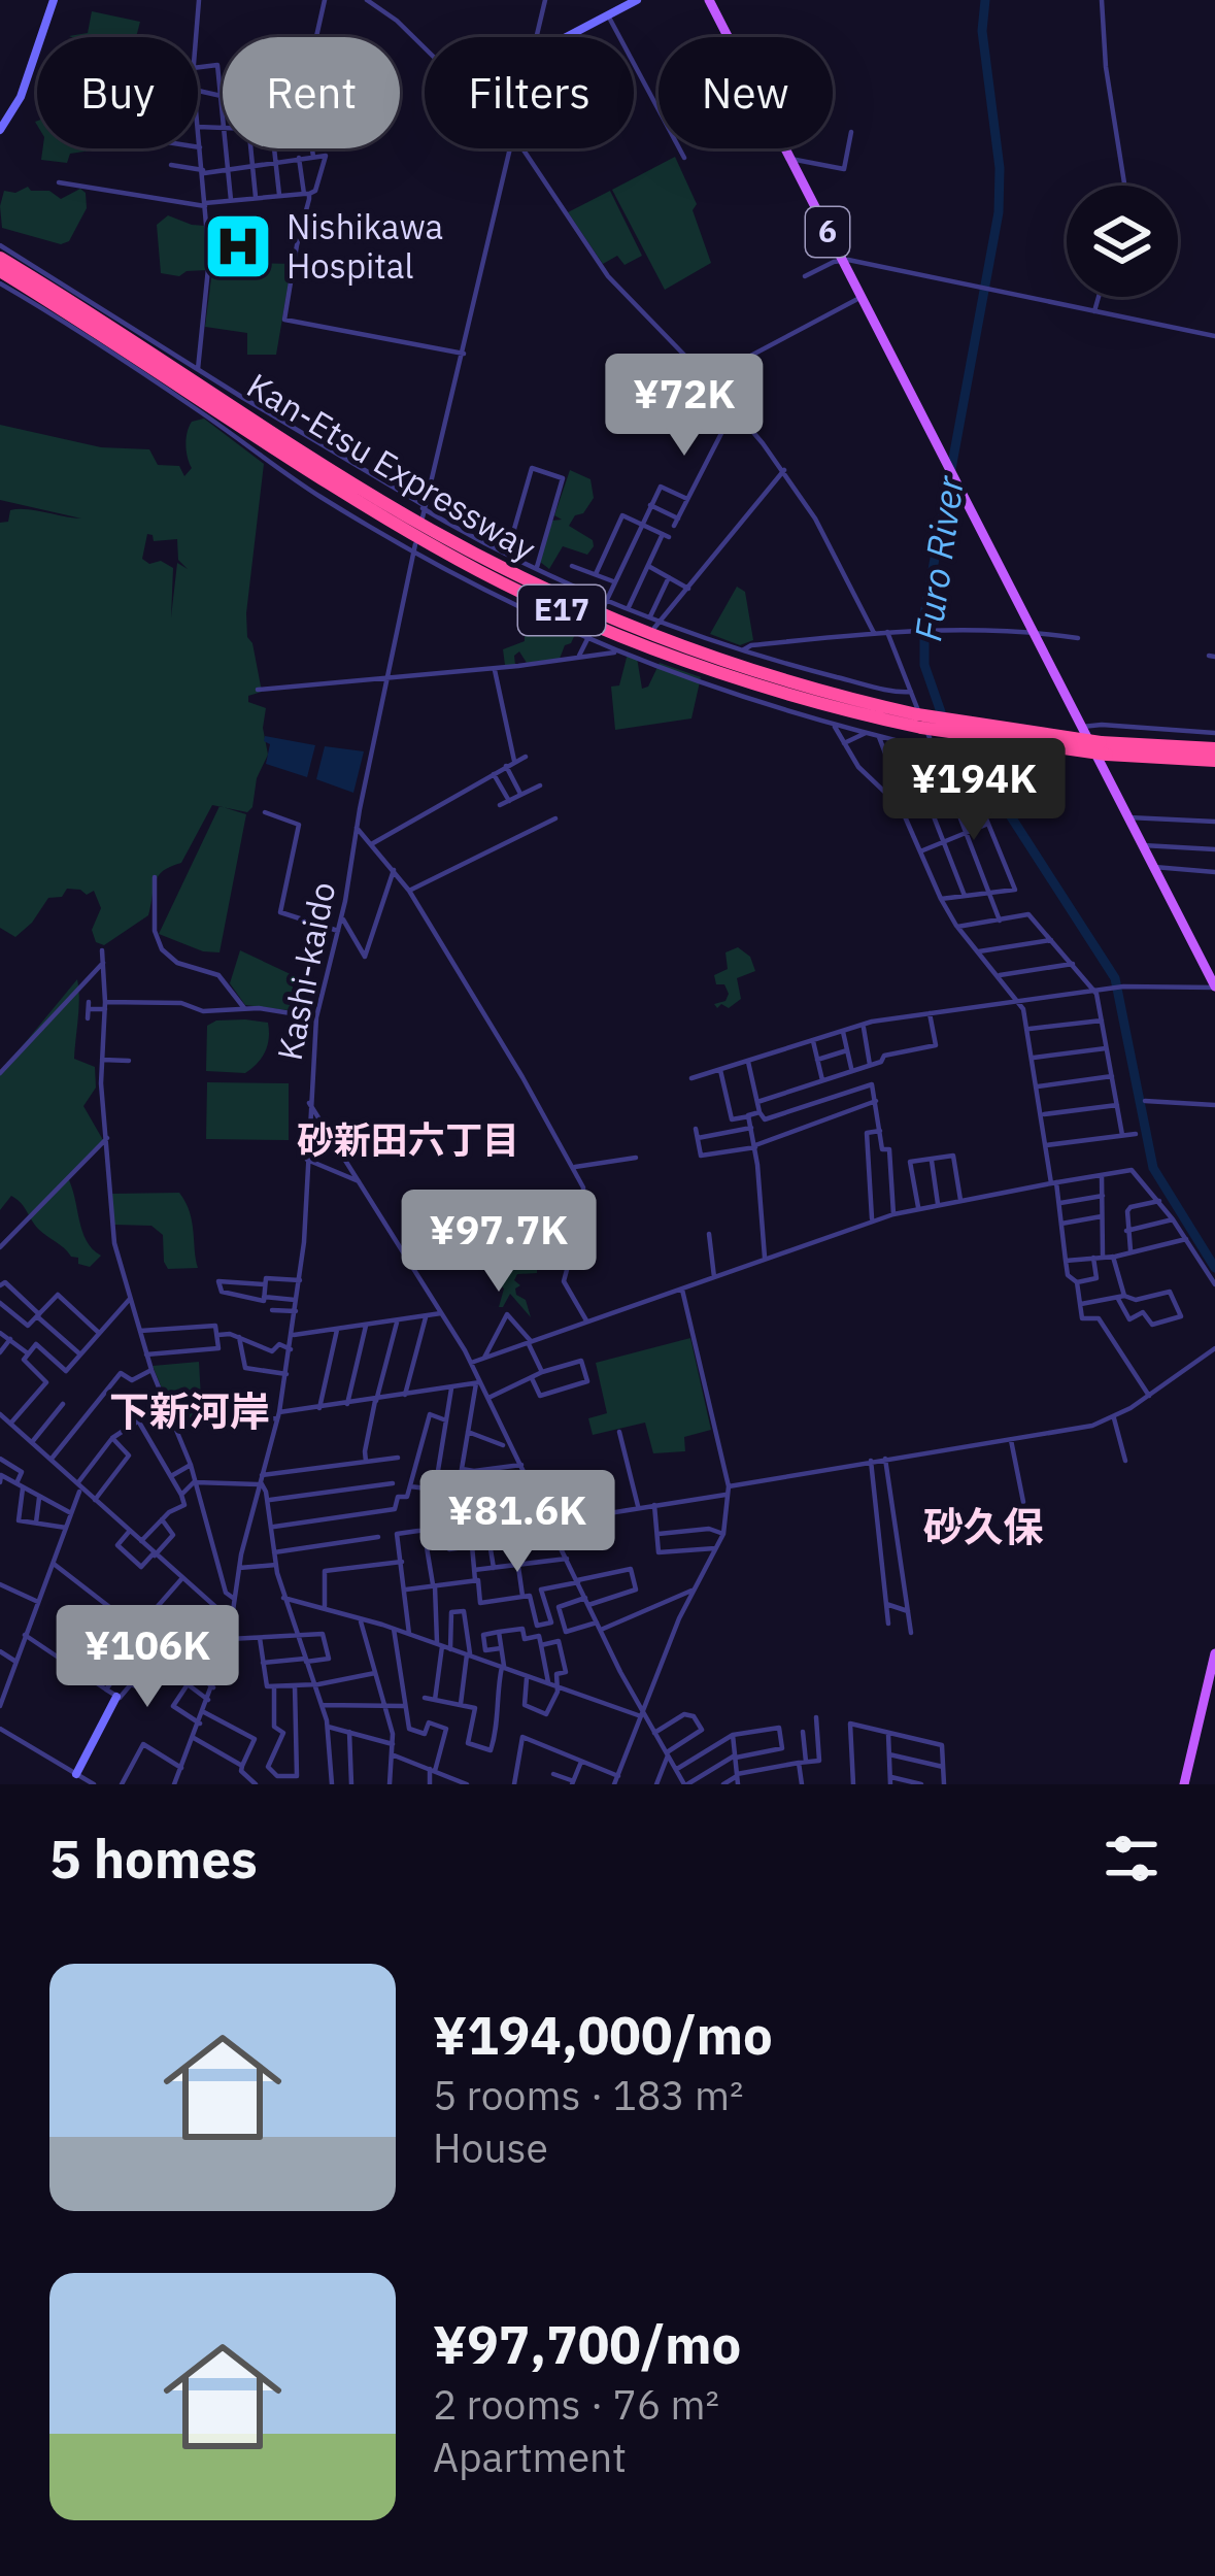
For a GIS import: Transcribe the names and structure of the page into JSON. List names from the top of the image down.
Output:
{
  "streets": {
    "highway": ["Kan-Etsu Expressway", "E17"],
    "main road": ["6"],
    "street": ["Kashi-kaido"]
  },
  "districts": ["砂新田六丁目", "下新河岸", "砂久保"],
  "water": ["Furo River"],
  "places": {
    "hospital": ["Nishikawa Hospital"]
  },
  "page": {
    "chip": [
      "Buy",
      "Rent",
      "Filters",
      "New"
    ],
    "price": [
      "¥72K",
      "¥194K",
      "¥97.7K",
      "¥81.6K",
      "¥106K"
    ],
    "heading": "5 homes",
    "list": [
      {
        "name": "¥194,000/mo",
        "note": "5 rooms · 183 m² · House"
      },
      {
        "name": "¥97,700/mo",
        "note": "2 rooms · 76 m² · Apartment"
      }
    ]
  }
}
